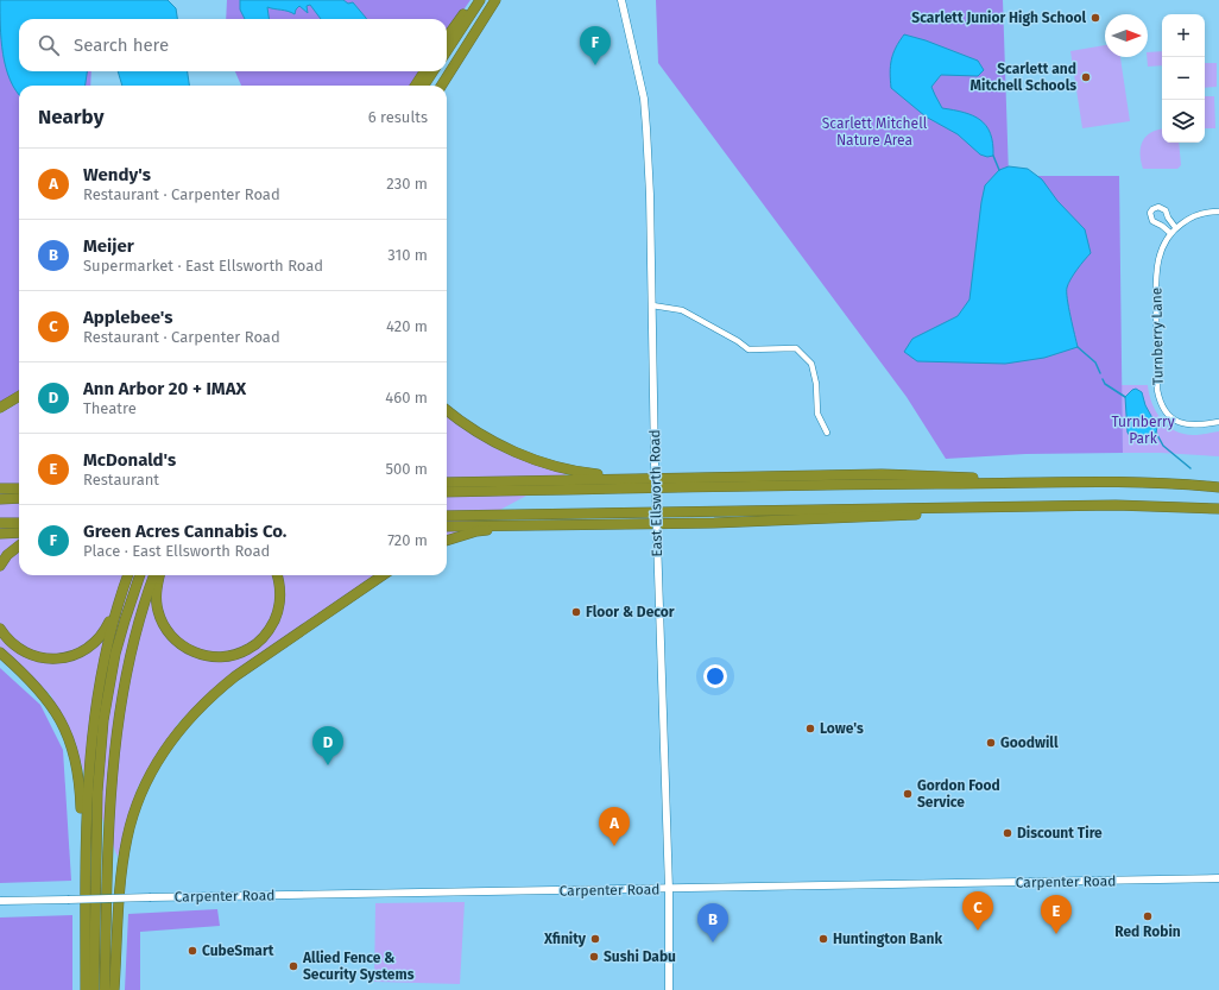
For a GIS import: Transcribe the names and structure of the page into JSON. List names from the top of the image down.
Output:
{
  "streets": {
    "main road": ["East Ellsworth Road", "Carpenter Road"],
    "street": ["Turnberry Lane"]
  },
  "crossings": [
    ["East Ellsworth Road", "Carpenter Road"]
  ],
  "parks": ["Scarlett Mitchell Nature Area", "Turnberry Park"],
  "places": [
    "Scarlett Junior High School",
    "Scarlett and Mitchell Schools",
    "Floor & Decor",
    "Lowe's",
    "Goodwill",
    "Gordon Food Service",
    "Discount Tire",
    "Red Robin",
    "Xfinity",
    "Huntington Bank",
    "CubeSmart",
    "Sushi Dabu",
    "Allied Fence & Security Systems"
  ],
  "north": "right",
  "page": {
    "map_buttons": ["+", "−"],
    "search": "Search here",
    "pins": [
      "F",
      "D",
      "A",
      "C",
      "E",
      "B"
    ],
    "heading": ["Nearby", "6 results"],
    "list": [
      {
        "mark": "A",
        "name": "Wendy's",
        "note": "Restaurant · Carpenter Road",
        "value": "230 m"
      },
      {
        "mark": "B",
        "name": "Meijer",
        "note": "Supermarket · East Ellsworth Road",
        "value": "310 m"
      },
      {
        "mark": "C",
        "name": "Applebee's",
        "note": "Restaurant · Carpenter Road",
        "value": "420 m"
      },
      {
        "mark": "D",
        "name": "Ann Arbor 20 + IMAX",
        "note": "Theatre",
        "value": "460 m"
      },
      {
        "mark": "E",
        "name": "McDonald's",
        "note": "Restaurant",
        "value": "500 m"
      },
      {
        "mark": "F",
        "name": "Green Acres Cannabis Co.",
        "note": "Place · East Ellsworth Road",
        "value": "720 m"
      }
    ]
  }
}
